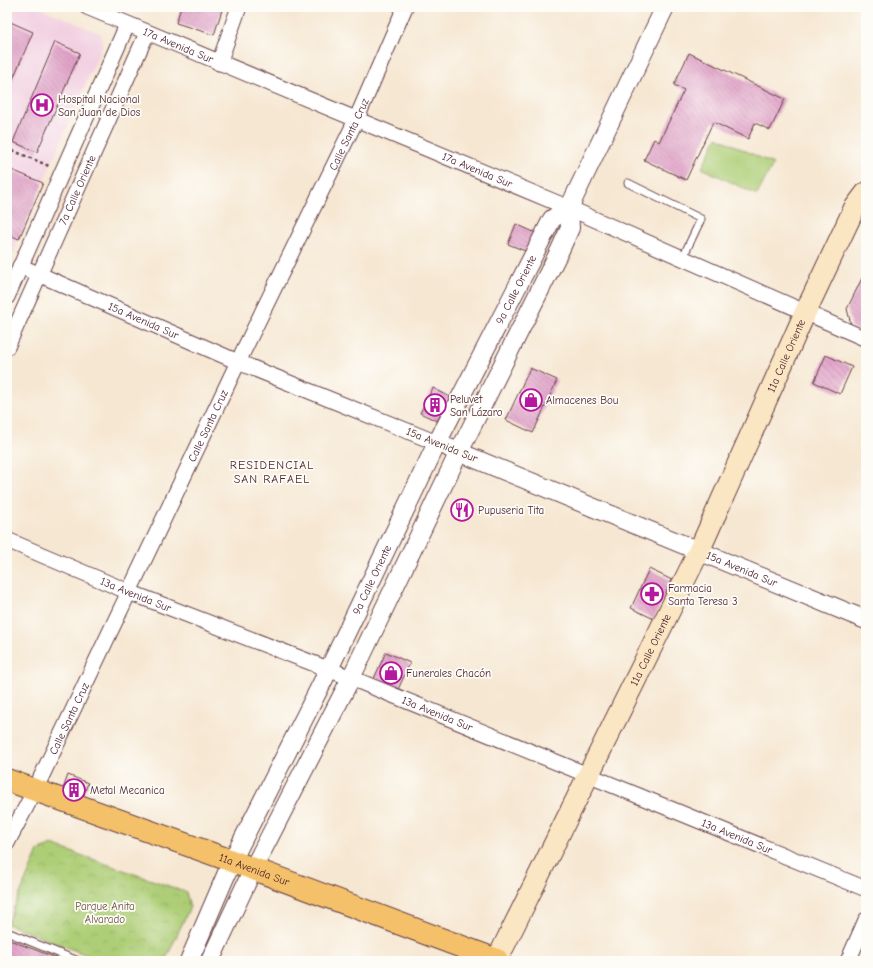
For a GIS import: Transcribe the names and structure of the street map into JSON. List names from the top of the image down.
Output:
{
  "streets": {
    "main road": ["11a Calle Oriente", "11a Avenida Sur"],
    "street": [
      "17a Avenida Sur",
      "Calle Santa Cruz",
      "7a Calle Oriente",
      "9a Calle Oriente",
      "15a Avenida Sur",
      "13a Avenida Sur"
    ]
  },
  "crossings": [
    ["17a Avenida Sur", "Calle Santa Cruz"],
    ["17a Avenida Sur", "7a Calle Oriente"],
    ["17a Avenida Sur", "9a Calle Oriente"],
    ["17a Avenida Sur", "11a Calle Oriente"],
    ["Calle Santa Cruz", "15a Avenida Sur"],
    ["Calle Santa Cruz", "13a Avenida Sur"],
    ["Calle Santa Cruz", "11a Avenida Sur"],
    ["7a Calle Oriente", "15a Avenida Sur"],
    ["9a Calle Oriente", "15a Avenida Sur"],
    ["9a Calle Oriente", "13a Avenida Sur"],
    ["9a Calle Oriente", "11a Avenida Sur"],
    ["15a Avenida Sur", "11a Calle Oriente"],
    ["11a Calle Oriente", "13a Avenida Sur"],
    ["11a Calle Oriente", "11a Avenida Sur"]
  ],
  "districts": ["RESIDENCIAL SAN RAFAEL"],
  "parks": ["Parque Anita Alvarado"],
  "places": {
    "hospital": ["Hospital Nacional San Juan de Dios"],
    "shop": ["Almacenes Bou", "Funerales Chacón"],
    "building": ["Peluvet San Lázaro", "Metal Mecanica"],
    "restaurant": ["Pupuseria Tita"],
    "pharmacy": ["Farmacia Santa Teresa 3"]
  }
}
